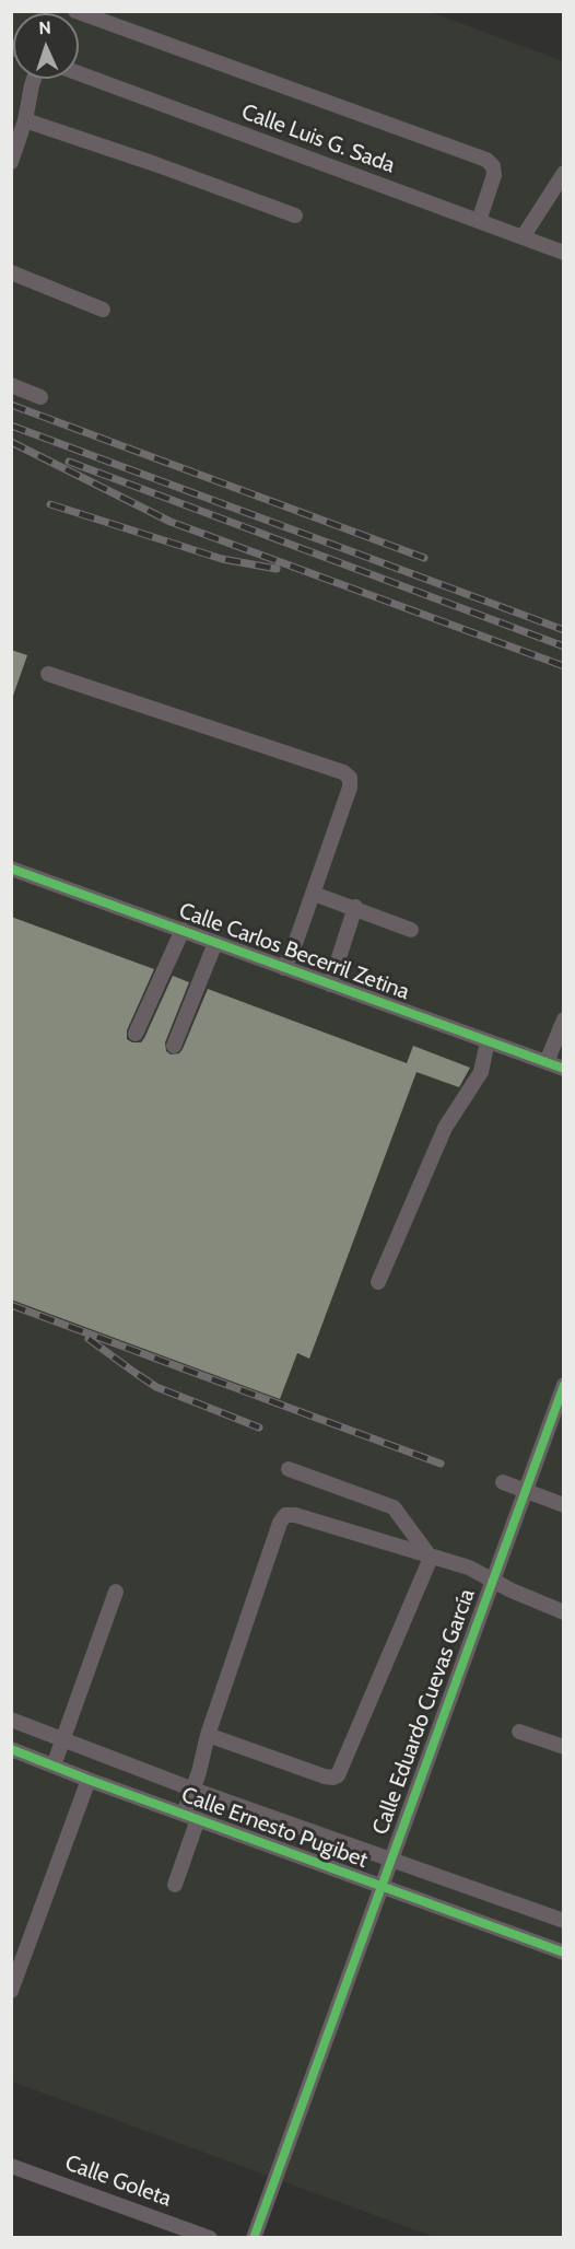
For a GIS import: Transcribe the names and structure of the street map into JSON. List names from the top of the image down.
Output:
{
  "streets": {
    "street": [
      "Calle Luis G. Sada",
      "Calle Carlos Becerril Zetina",
      "Calle Eduardo Cuevas García",
      "Calle Ernesto Pugibet",
      "Calle Goleta"
    ]
  },
  "crossings": [
    ["Calle Eduardo Cuevas García", "Calle Ernesto Pugibet"]
  ],
  "north": "top"
}
